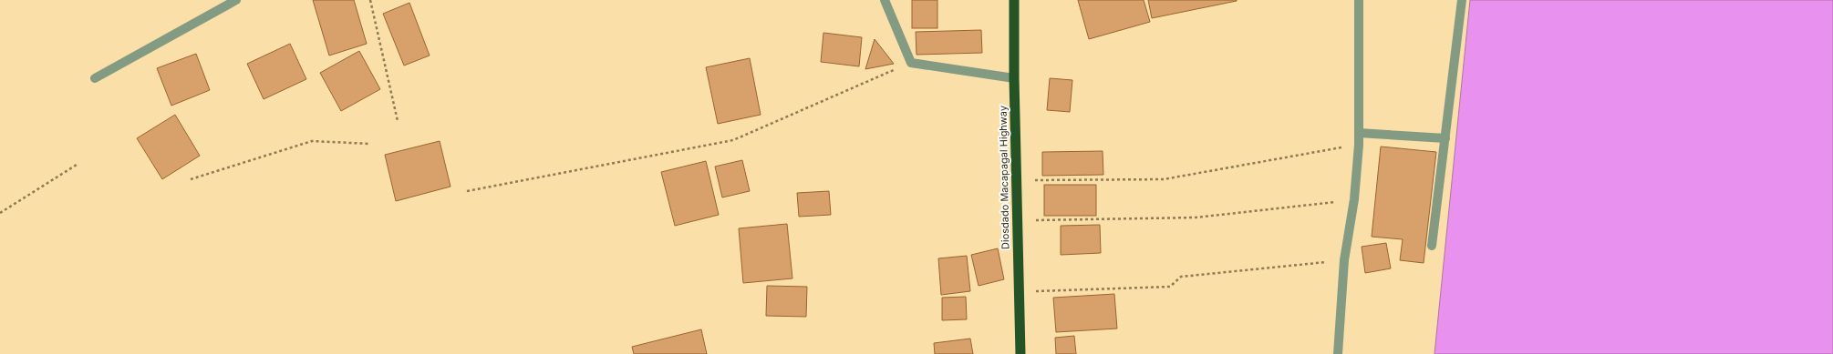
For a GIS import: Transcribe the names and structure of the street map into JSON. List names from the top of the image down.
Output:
{
  "streets": {
    "highway": ["Diosdado Macapagal Highway"]
  }
}
